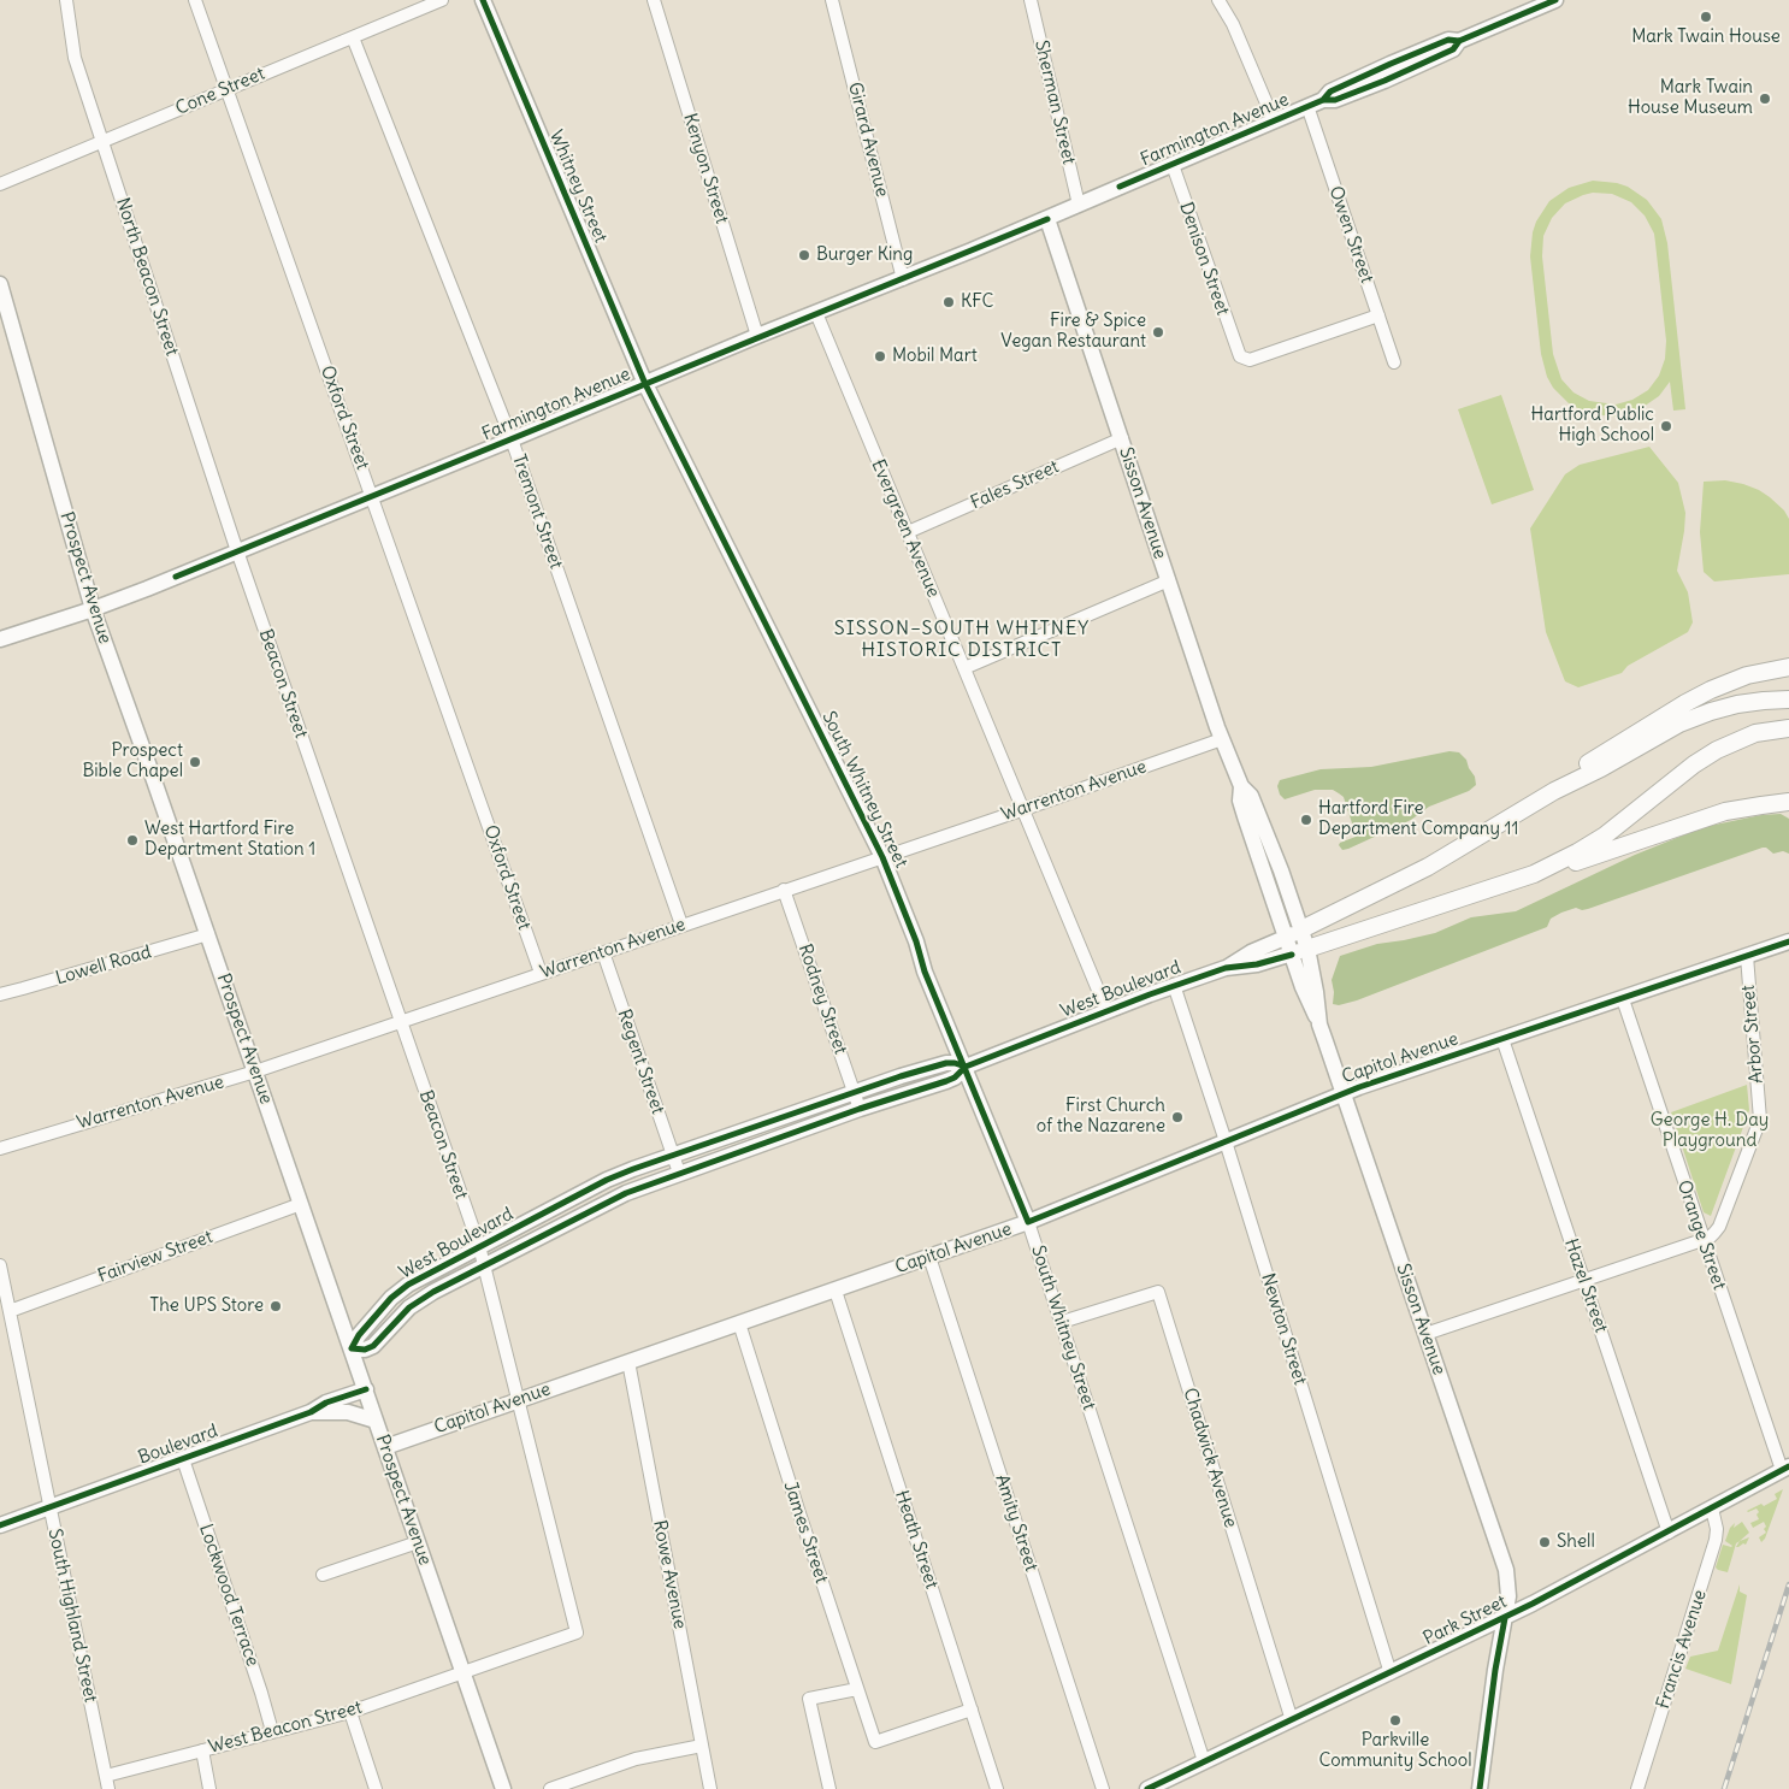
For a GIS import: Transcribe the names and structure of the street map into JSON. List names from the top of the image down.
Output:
{
  "streets": {
    "main road": [
      "Farmington Avenue",
      "Whitney Street",
      "Sisson Avenue",
      "Prospect Avenue",
      "South Whitney Street",
      "West Boulevard",
      "Capitol Avenue",
      "Boulevard",
      "Park Street"
    ],
    "street": [
      "Cone Street",
      "Sherman Street",
      "Girard Avenue",
      "Kenyon Street",
      "Owen Street",
      "Denison Street",
      "North Beacon Street",
      "Oxford Street",
      "Fales Street",
      "Tremont Street",
      "Evergreen Avenue",
      "Beacon Street",
      "Warrenton Avenue",
      "Lowell Road",
      "Rodney Street",
      "Arbor Street",
      "Regent Street",
      "Orange Street",
      "Fairview Street",
      "Hazel Street",
      "Newton Street",
      "Chadwick Avenue",
      "Amity Street",
      "James Street",
      "Heath Street",
      "Rowe Avenue",
      "Lockwood Terrace",
      "South Highland Street",
      "Francis Avenue",
      "West Beacon Street"
    ]
  },
  "crossings": [
    ["Cone Street", "North Beacon Street"],
    ["Cone Street", "Oxford Street"],
    ["Cone Street", "Tremont Street"],
    ["Sherman Street", "Farmington Avenue"],
    ["Farmington Avenue", "Girard Avenue"],
    ["Farmington Avenue", "Kenyon Street"],
    ["Farmington Avenue", "Whitney Street"],
    ["Farmington Avenue", "Owen Street"],
    ["Farmington Avenue", "Denison Street"],
    ["Farmington Avenue", "North Beacon Street"],
    ["Farmington Avenue", "Oxford Street"],
    ["Farmington Avenue", "Sisson Avenue"],
    ["Farmington Avenue", "Tremont Street"],
    ["Farmington Avenue", "Evergreen Avenue"],
    ["Farmington Avenue", "Prospect Avenue"],
    ["Farmington Avenue", "Beacon Street"],
    ["Farmington Avenue", "South Whitney Street"],
    ["Whitney Street", "South Whitney Street"],
    ["Owen Street", "Denison Street"],
    ["North Beacon Street", "Beacon Street"],
    ["Oxford Street", "Warrenton Avenue"],
    ["Fales Street", "Sisson Avenue"],
    ["Fales Street", "Evergreen Avenue"],
    ["Sisson Avenue", "Warrenton Avenue"],
    ["Sisson Avenue", "West Boulevard"],
    ["Sisson Avenue", "Capitol Avenue"],
    ["Sisson Avenue", "Park Street"],
    ["Tremont Street", "Warrenton Avenue"],
    ["Evergreen Avenue", "Warrenton Avenue"],
    ["Evergreen Avenue", "West Boulevard"],
    ["Prospect Avenue", "Beacon Street"],
    ["Prospect Avenue", "Warrenton Avenue"],
    ["Prospect Avenue", "Lowell Road"],
    ["Prospect Avenue", "West Boulevard"],
    ["Prospect Avenue", "Capitol Avenue"],
    ["Prospect Avenue", "Fairview Street"],
    ["Prospect Avenue", "Boulevard"],
    ["Prospect Avenue", "West Beacon Street"],
    ["Beacon Street", "Warrenton Avenue"],
    ["Beacon Street", "West Boulevard"],
    ["Beacon Street", "Capitol Avenue"],
    ["Beacon Street", "West Beacon Street"],
    ["South Whitney Street", "Warrenton Avenue"],
    ["South Whitney Street", "West Boulevard"],
    ["South Whitney Street", "Capitol Avenue"],
    ["South Whitney Street", "Chadwick Avenue"],
    ["South Whitney Street", "Park Street"],
    ["Warrenton Avenue", "Rodney Street"],
    ["Warrenton Avenue", "Regent Street"],
    ["West Boulevard", "Rodney Street"],
    ["West Boulevard", "Regent Street"],
    ["West Boulevard", "Newton Street"],
    ["Arbor Street", "Capitol Avenue"],
    ["Arbor Street", "Orange Street"],
    ["Capitol Avenue", "Orange Street"],
    ["Capitol Avenue", "Hazel Street"],
    ["Capitol Avenue", "Newton Street"],
    ["Capitol Avenue", "Amity Street"],
    ["Capitol Avenue", "James Street"],
    ["Capitol Avenue", "Heath Street"],
    ["Capitol Avenue", "Rowe Avenue"],
    ["Orange Street", "Park Street"],
    ["Fairview Street", "South Highland Street"],
    ["Hazel Street", "Park Street"],
    ["Newton Street", "Park Street"],
    ["Boulevard", "Lockwood Terrace"],
    ["Boulevard", "South Highland Street"],
    ["Chadwick Avenue", "Park Street"],
    ["James Street", "Heath Street"],
    ["Lockwood Terrace", "West Beacon Street"],
    ["South Highland Street", "West Beacon Street"],
    ["Park Street", "Francis Avenue"]
  ],
  "districts": ["SISSON–SOUTH WHITNEY HISTORIC DISTRICT"],
  "parks": ["George H. Day Playground"],
  "places": [
    "Mark Twain House",
    "Mark Twain House Museum",
    "Burger King",
    "KFC",
    "Fire & Spice Vegan Restaurant",
    "Mobil Mart",
    "Hartford Public High School",
    "Prospect Bible Chapel",
    "Hartford Fire Department Company 11",
    "West Hartford Fire Department Station 1",
    "First Church of the Nazarene",
    "The UPS Store",
    "Shell",
    "Parkville Community School"
  ]
}
